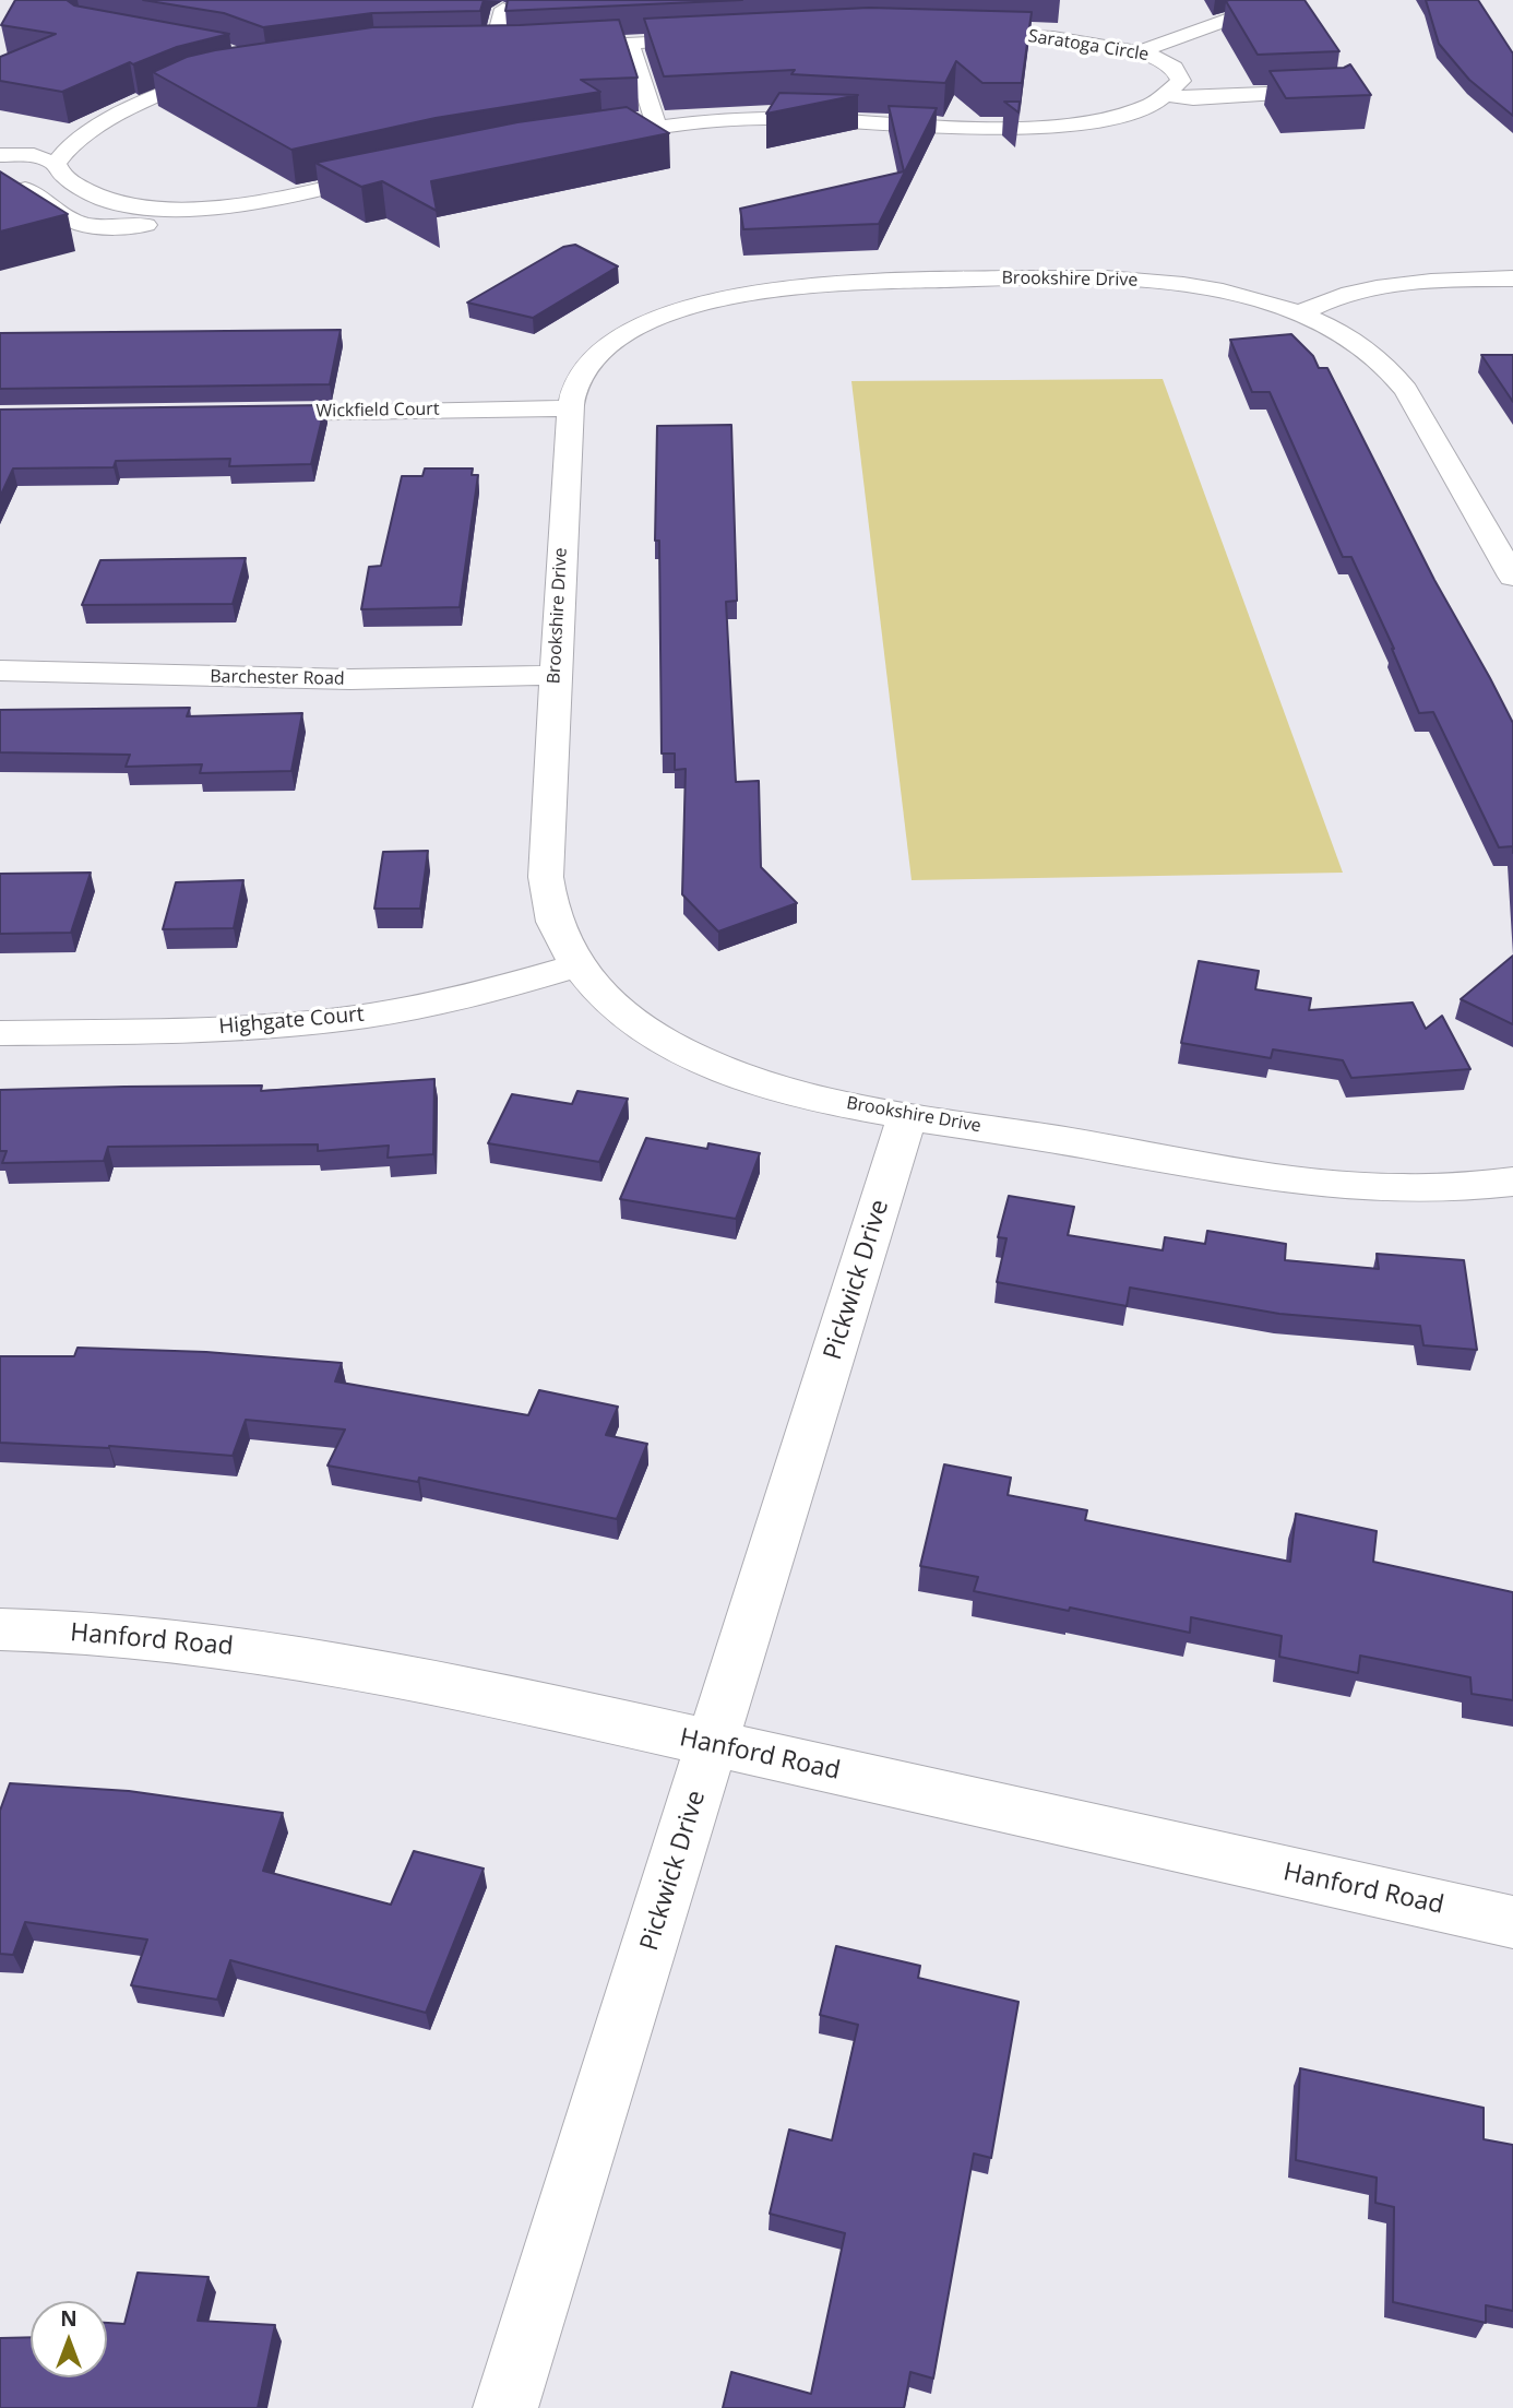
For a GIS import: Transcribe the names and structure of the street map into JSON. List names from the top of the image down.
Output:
{
  "streets": {
    "street": [
      "Saratoga Circle",
      "Brookshire Drive",
      "Wickfield Court",
      "Barchester Road",
      "Highgate Court",
      "Pickwick Drive",
      "Hanford Road"
    ]
  },
  "crossings": [
    ["Brookshire Drive", "Wickfield Court"],
    ["Brookshire Drive", "Barchester Road"],
    ["Brookshire Drive", "Highgate Court"],
    ["Brookshire Drive", "Pickwick Drive"],
    ["Pickwick Drive", "Hanford Road"]
  ],
  "north": "top"
}
